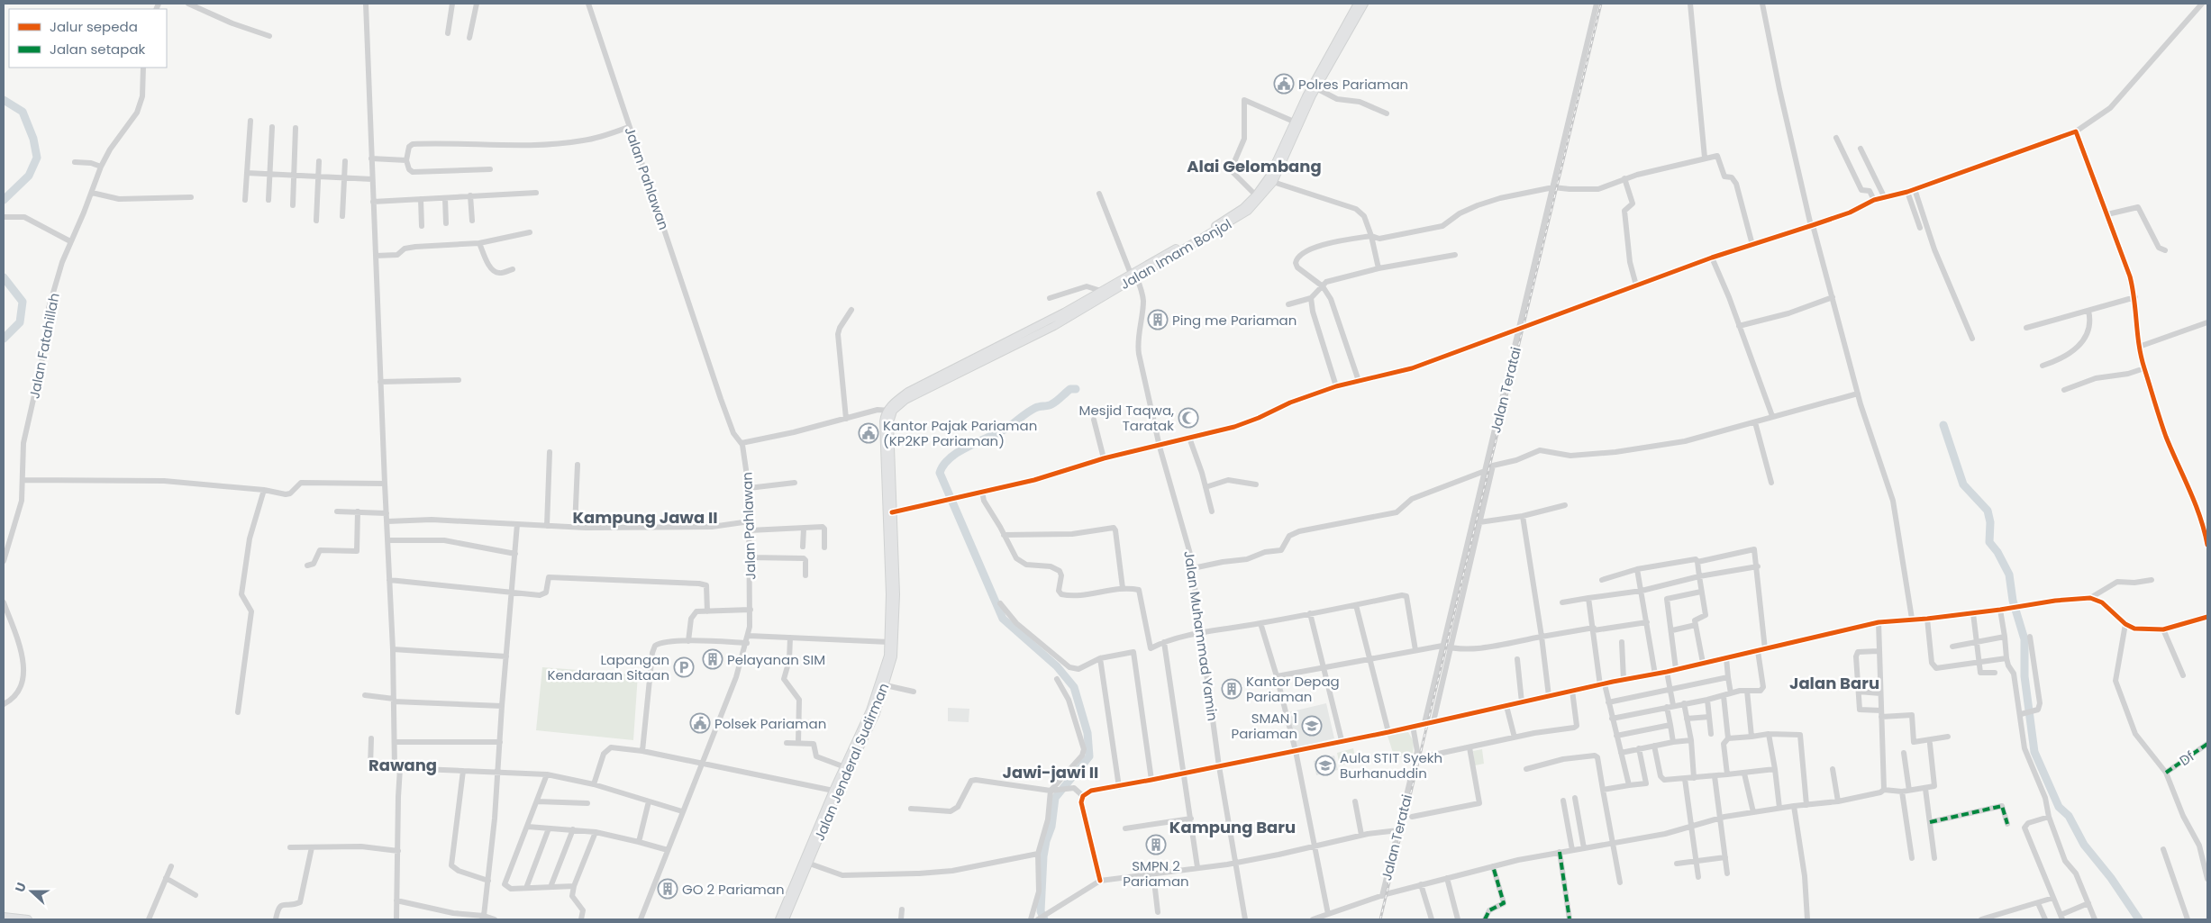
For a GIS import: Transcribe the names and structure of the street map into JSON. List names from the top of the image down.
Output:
{
  "streets": {
    "main road": ["Jalan Imam Bonjol", "Jalan Jenderal Sudirman"],
    "street": [
      "Jalan Pahlawan",
      "Jalan Fatahillah",
      "Jalan Teratai",
      "Jalan Muhammad Yamin",
      "Df"
    ]
  },
  "crossings": [
    ["Jalan Imam Bonjol", "Jalan Muhammad Yamin"],
    ["Jalan Imam Bonjol", "Jalan Jenderal Sudirman"]
  ],
  "districts": [
    "Alai Gelombang",
    "Kampung Jawa II",
    "Jalan Baru",
    "Rawang",
    "Jawi-jawi II",
    "Kampung Baru"
  ],
  "places": {
    "public building": ["Polres Pariaman", "Kantor Pajak Pariaman (KP2KP Pariaman)", "Polsek Pariaman"],
    "building": [
      "Ping me Pariaman",
      "Pelayanan SIM",
      "Kantor Depag Pariaman",
      "SMPN 2 Pariaman",
      "GO 2 Pariaman"
    ],
    "mosque": ["Mesjid Taqwa, Taratak"],
    "parking": ["Lapangan Kendaraan Sitaan"],
    "school or university": ["SMAN 1 Pariaman", "Aula STIT Syekh Burhanuddin"]
  },
  "legend": ["Jalur sepeda", "Jalan setapak"],
  "north": "left"
}
